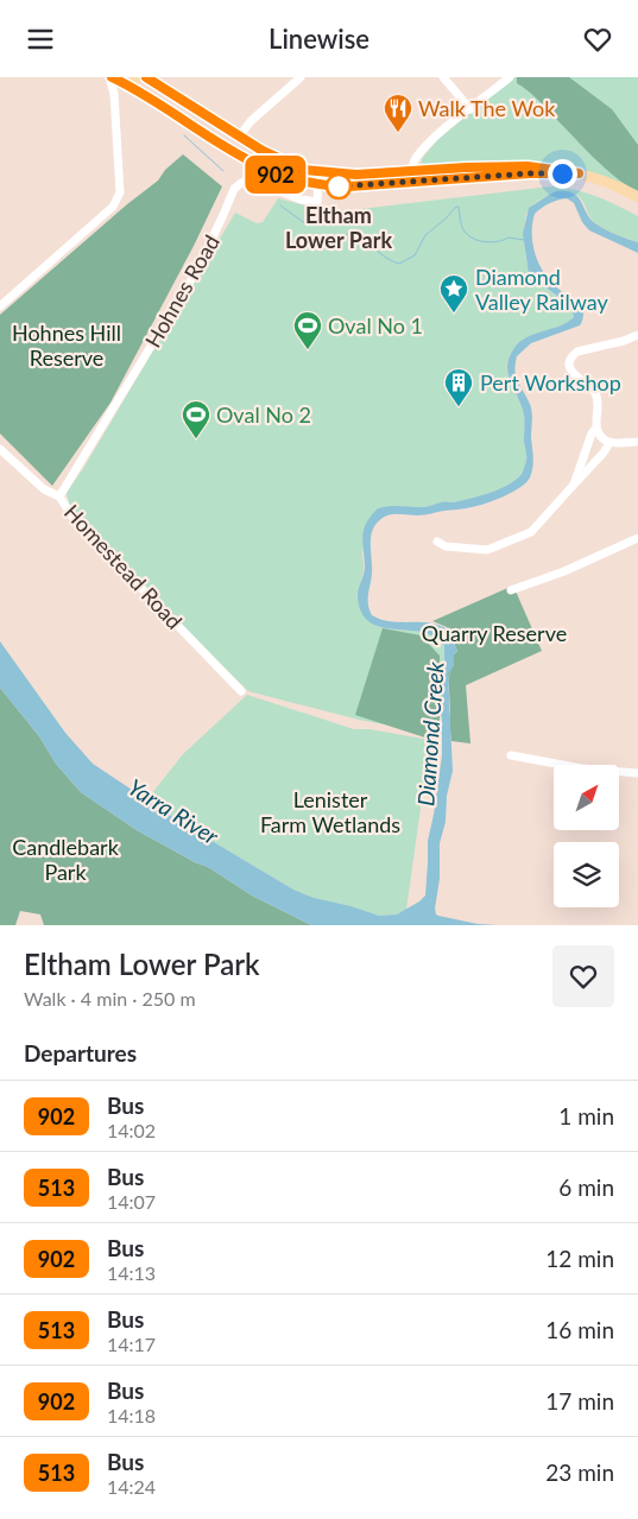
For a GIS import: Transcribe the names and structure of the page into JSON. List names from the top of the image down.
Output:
{
  "streets": {
    "street": ["Hohnes Road", "Homestead Road"]
  },
  "crossings": [
    ["Hohnes Road", "Homestead Road"]
  ],
  "water": ["Diamond Creek", "Yarra River"],
  "parks": [
    "Hohnes Hill Reserve",
    "Quarry Reserve",
    "Lenister Farm Wetlands",
    "Candlebark Park"
  ],
  "places": {
    "restaurant": ["Walk The Wok"],
    "other": ["Eltham Lower Park"],
    "place": ["Diamond Valley Railway"],
    "sports": ["Oval No 1", "Oval No 2"],
    "building": ["Pert Workshop"]
  },
  "lines": ["bus line 902"],
  "north": "top right",
  "page": {
    "header": "Linewise",
    "on_map": "902",
    "heading": [
      ["Eltham Lower Park", "Walk · 4 min · 250 m"],
      "Departures"
    ],
    "list": [
      {
        "mark": "902",
        "name": "Bus",
        "note": "14:02",
        "value": "1 min"
      },
      {
        "mark": "513",
        "name": "Bus",
        "note": "14:07",
        "value": "6 min"
      },
      {
        "mark": "902",
        "name": "Bus",
        "note": "14:13",
        "value": "12 min"
      },
      {
        "mark": "513",
        "name": "Bus",
        "note": "14:17",
        "value": "16 min"
      },
      {
        "mark": "902",
        "name": "Bus",
        "note": "14:18",
        "value": "17 min"
      },
      {
        "mark": "513",
        "name": "Bus",
        "note": "14:24",
        "value": "23 min"
      }
    ]
  }
}
